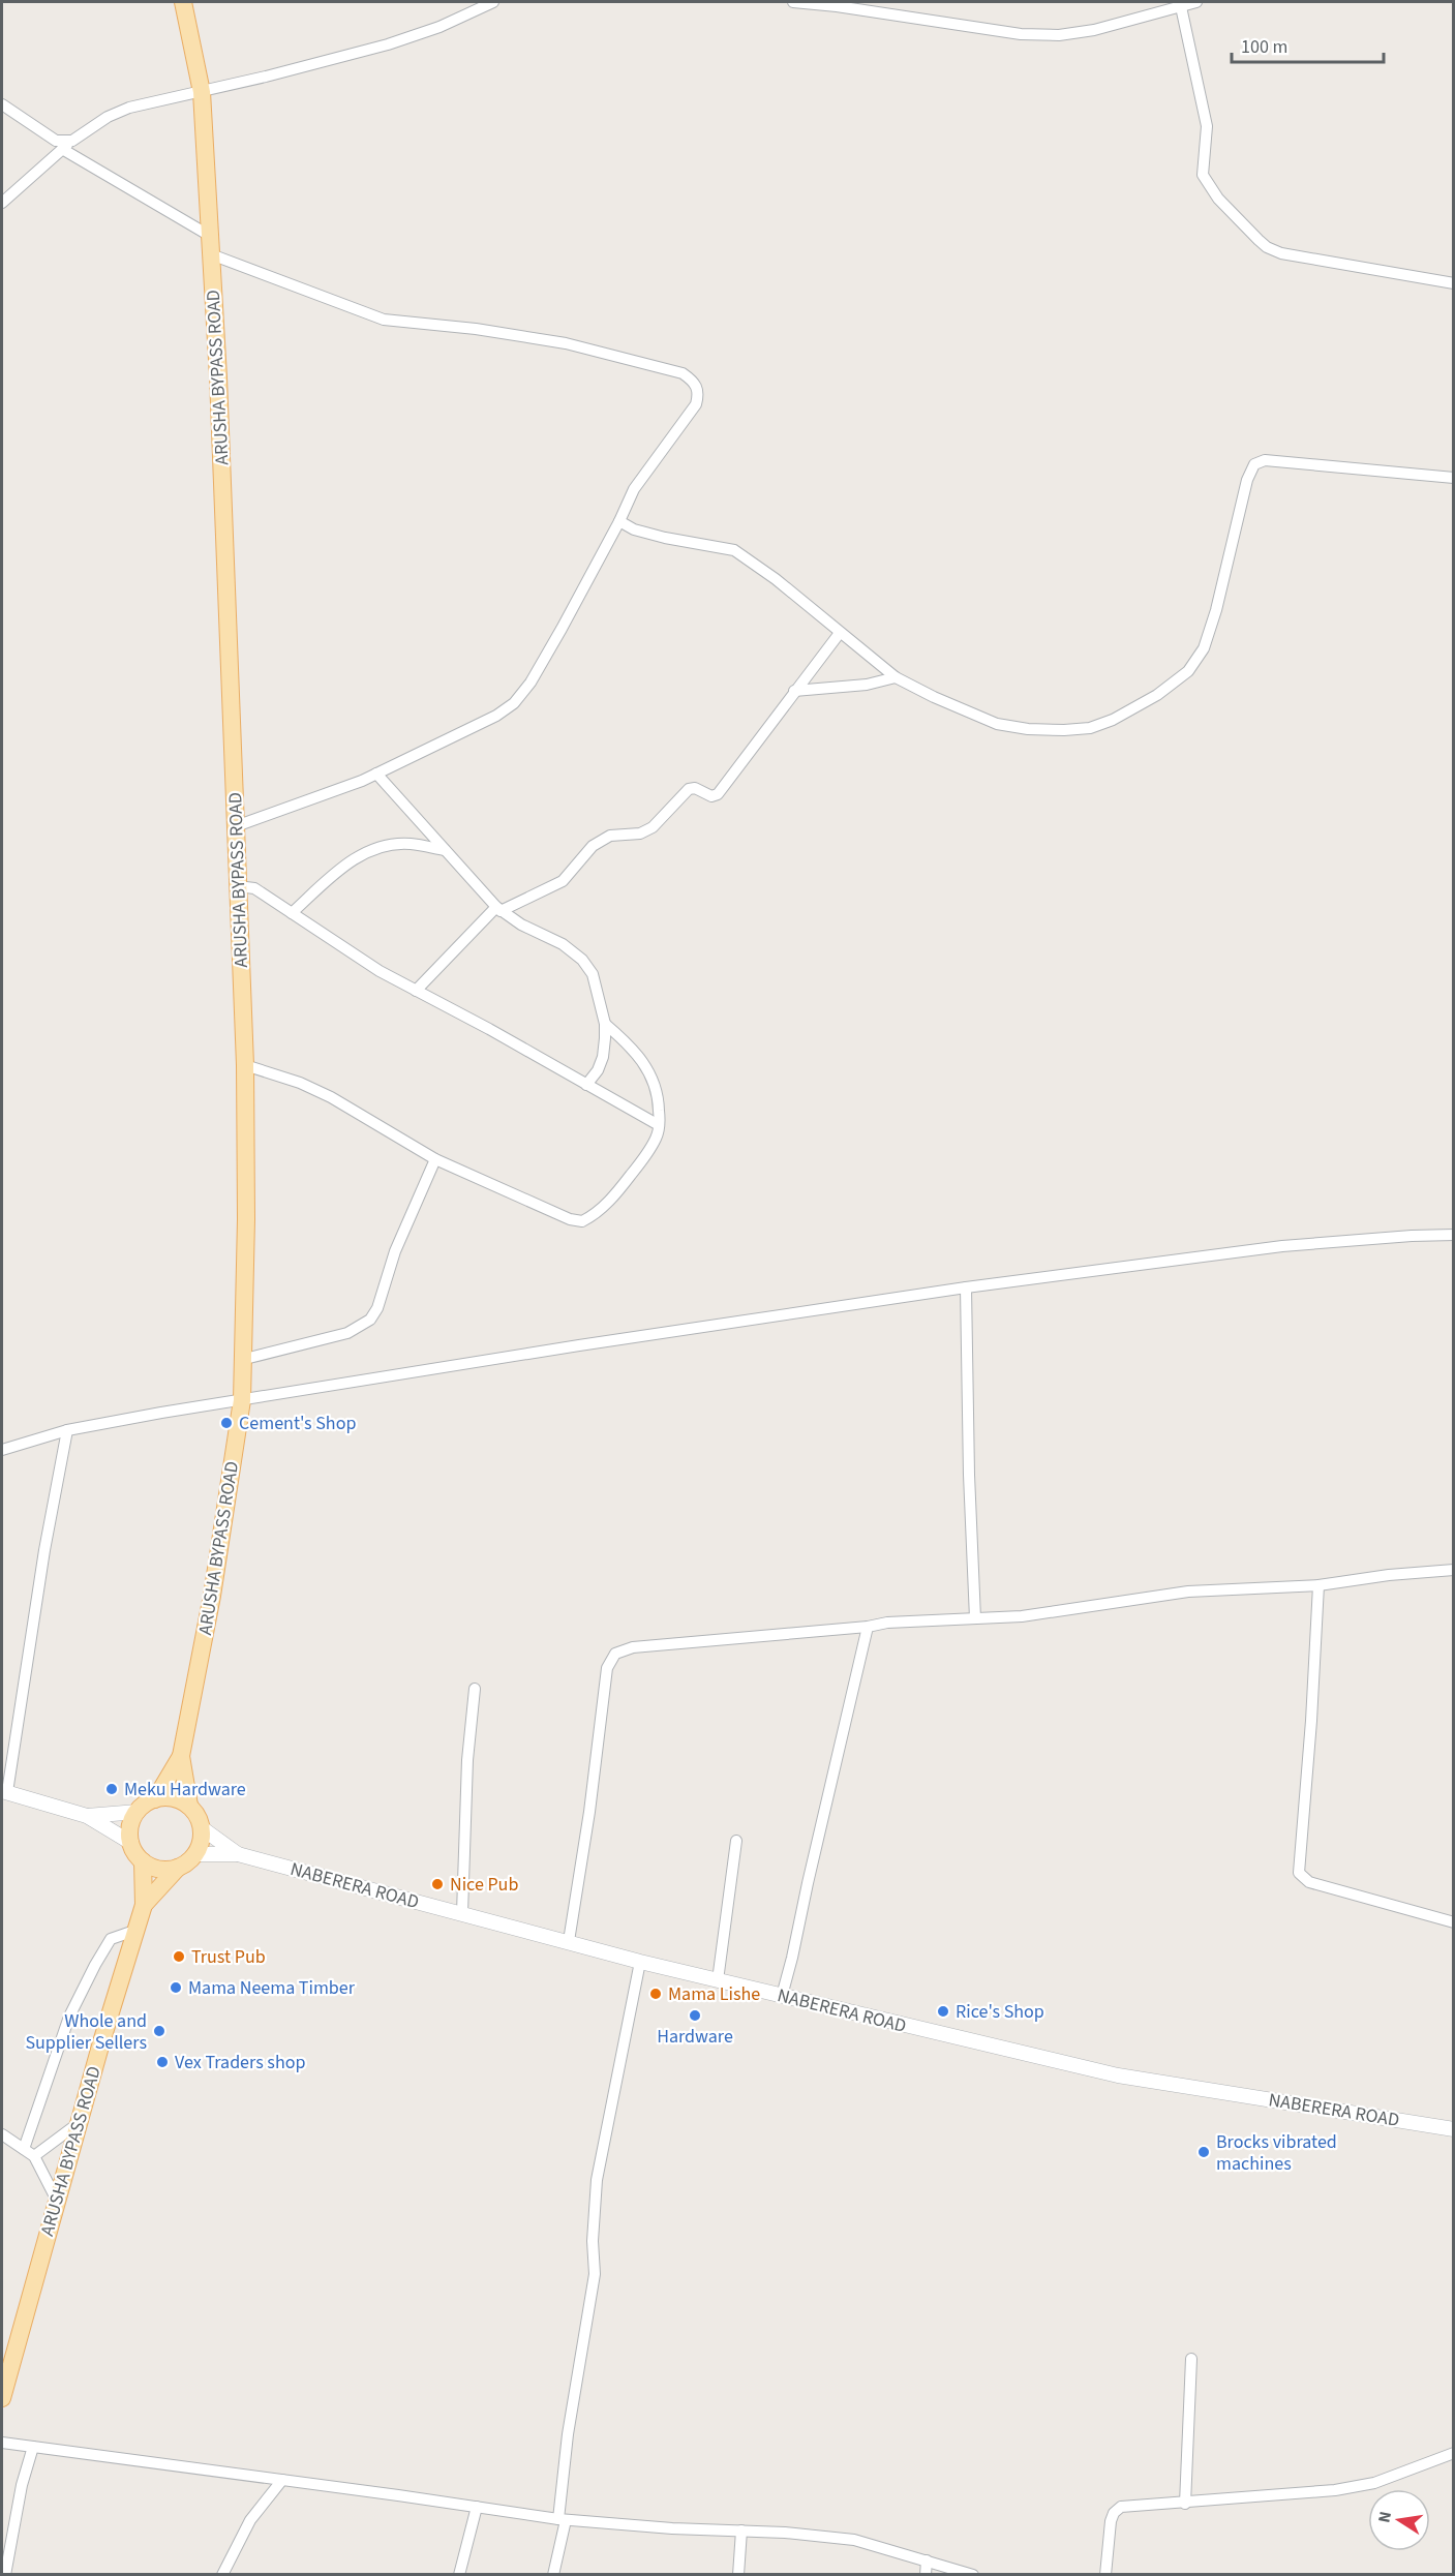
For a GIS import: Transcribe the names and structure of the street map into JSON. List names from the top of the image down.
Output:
{
  "streets": {
    "main road": ["ARUSHA BYPASS ROAD"],
    "street": ["NABERERA ROAD"]
  },
  "crossings": [
    ["ARUSHA BYPASS ROAD", "NABERERA ROAD"]
  ],
  "places": [
    "Cement's Shop",
    "Meku Hardware",
    "Nice Pub",
    "Trust Pub",
    "Mama Neema Timber",
    "Mama Lishe",
    "Rice's Shop",
    "Hardware",
    "Whole and Supplier Sellers",
    "Vex Traders shop",
    "Brocks vibrated machines"
  ],
  "scale_bar": "100 m",
  "north": "left"
}
